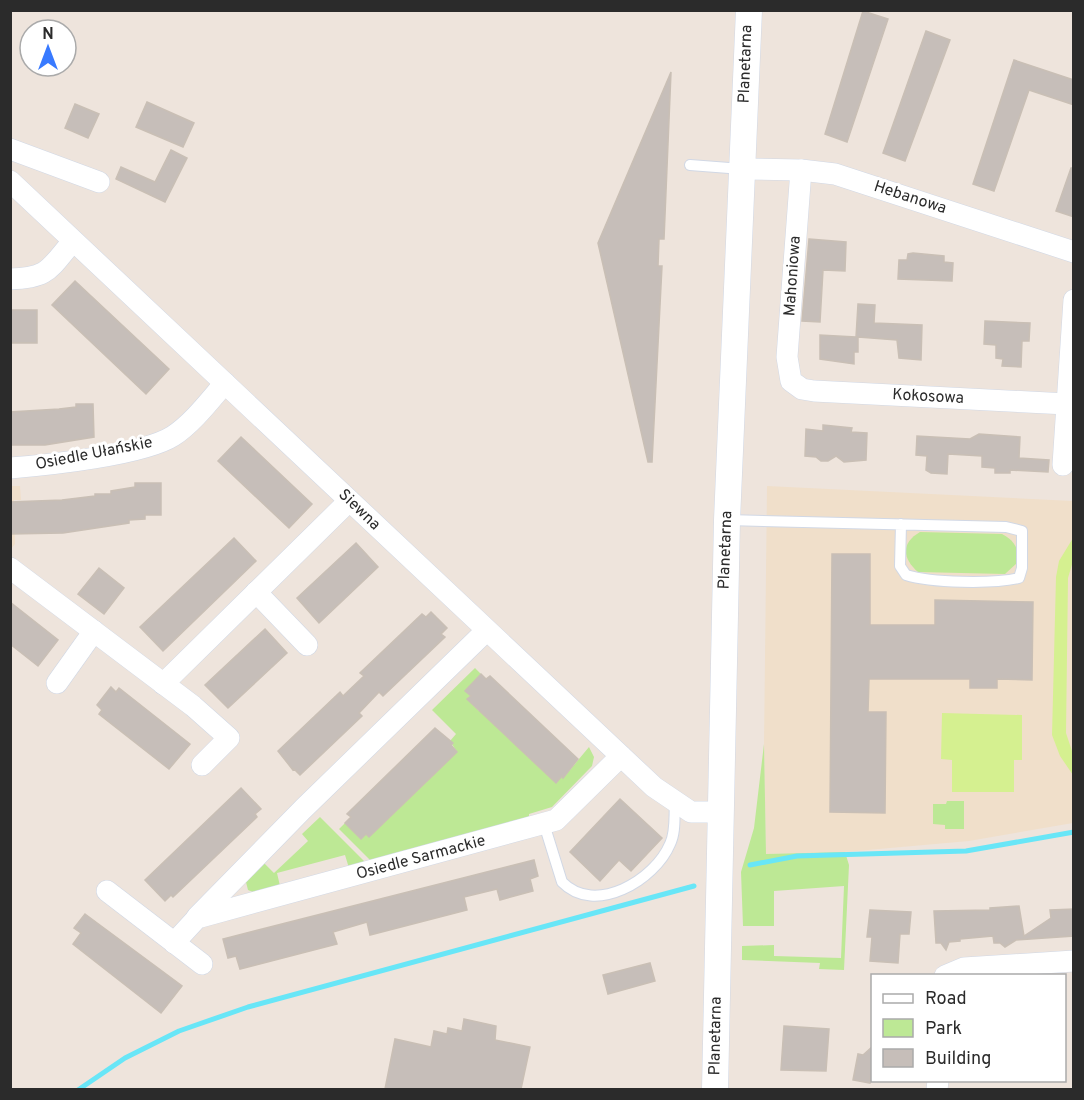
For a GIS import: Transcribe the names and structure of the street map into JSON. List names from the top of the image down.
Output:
{
  "streets": {
    "street": [
      "Planetarna",
      "Hebanowa",
      "Mahoniowa",
      "Kokosowa",
      "Osiedle Ułańskie",
      "Siewna",
      "Osiedle Sarmackie"
    ]
  },
  "crossings": [
    ["Planetarna", "Hebanowa"],
    ["Planetarna", "Siewna"],
    ["Hebanowa", "Mahoniowa"],
    ["Mahoniowa", "Kokosowa"],
    ["Osiedle Ułańskie", "Siewna"],
    ["Siewna", "Osiedle Sarmackie"]
  ],
  "legend": ["Road", "Park", "Building"],
  "north": "top"
}
